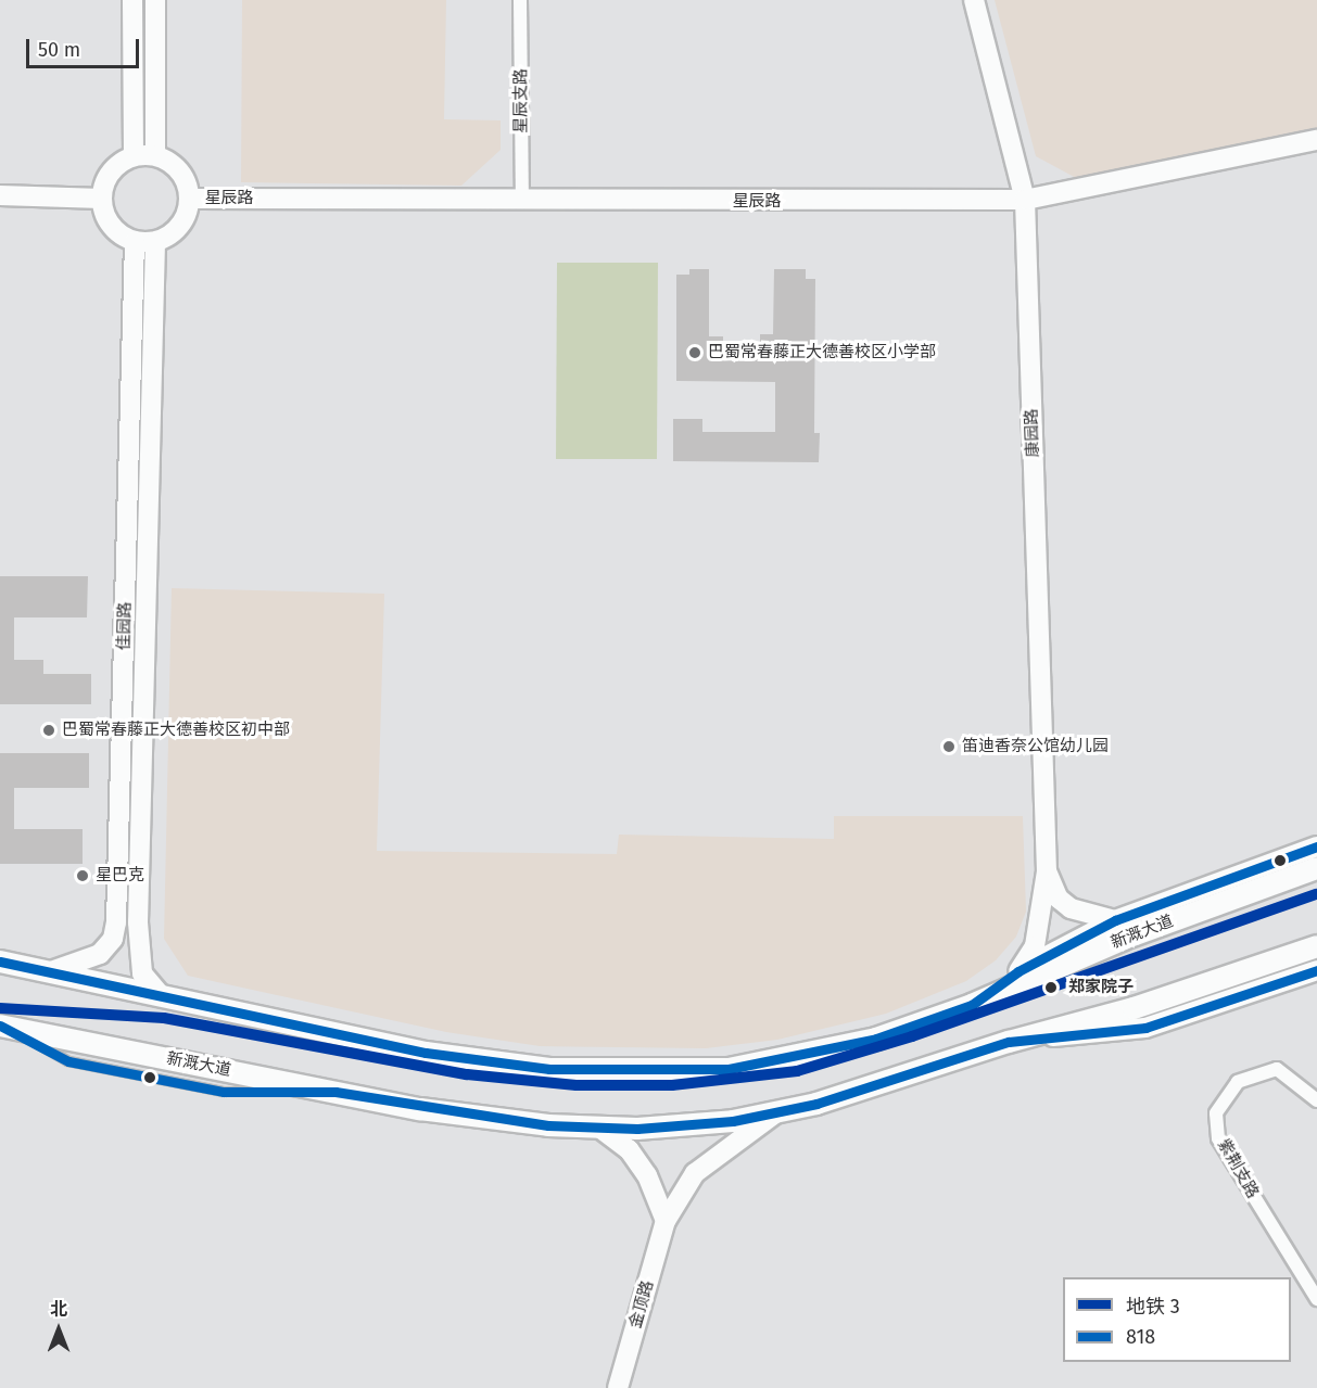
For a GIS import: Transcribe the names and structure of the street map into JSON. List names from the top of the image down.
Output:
{
  "streets": {
    "main road": ["新溉大道"],
    "street": [
      "星辰支路",
      "星辰路",
      "康园路",
      "佳园路",
      "紫荆支路",
      "金顶路"
    ]
  },
  "crossings": [
    ["星辰支路", "星辰路"],
    ["星辰路", "康园路"],
    ["星辰路", "佳园路"],
    ["佳园路", "新溉大道"],
    ["新溉大道", "金顶路"]
  ],
  "places": [
    "巴蜀常春藤正大德善校区小学部",
    "巴蜀常春藤正大德善校区初中部",
    "笛迪香奈公馆幼儿园",
    "星巴克",
    "郑家院子"
  ],
  "lines": ["transit line 818", "metro line 3"],
  "legend": ["地铁 3", "818"],
  "scale_bar": "50 m",
  "north": "top"
}
